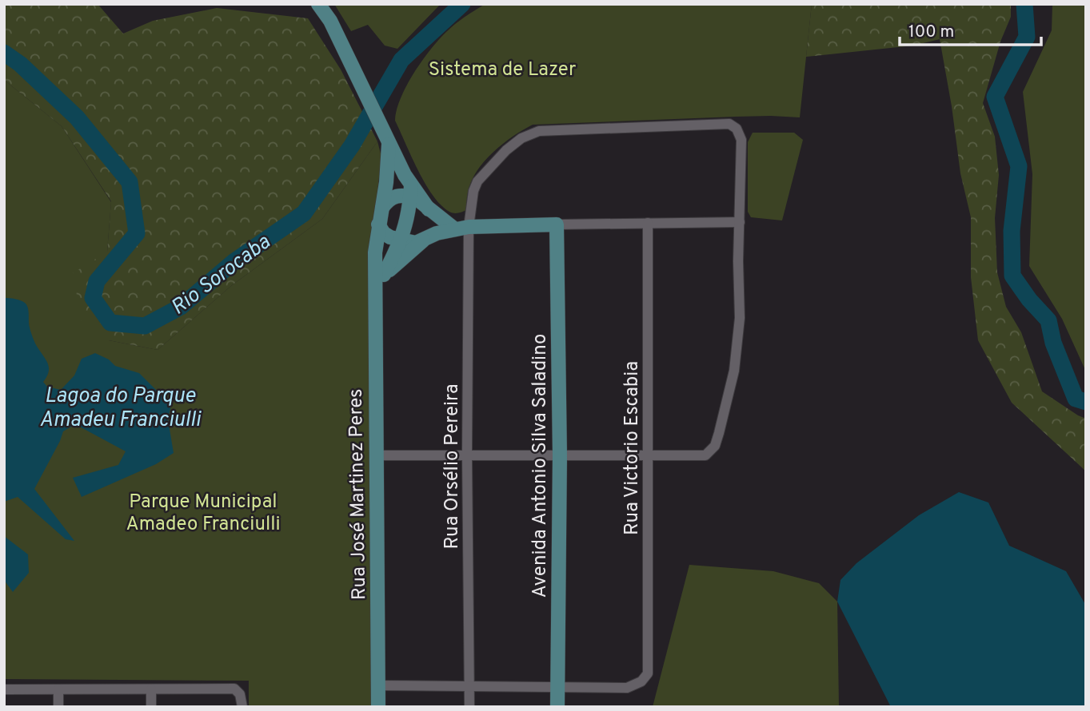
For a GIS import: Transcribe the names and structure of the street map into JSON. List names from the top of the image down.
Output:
{
  "streets": {
    "main road": ["Avenida Antonio Silva Saladino", "Rua José Martinez Peres"],
    "street": ["Rua Victorio Escabia", "Rua Orsélio Pereira"]
  },
  "crossings": [
    ["Rua Victorio Escabia", "Avenida Antonio Silva Saladino"]
  ],
  "water": ["Rio Sorocaba", "Lagoa do Parque Amadeu Franciulli"],
  "parks": ["Sistema de Lazer", "Parque Municipal Amadeo Franciulli"],
  "scale_bar": "100 m"
}
